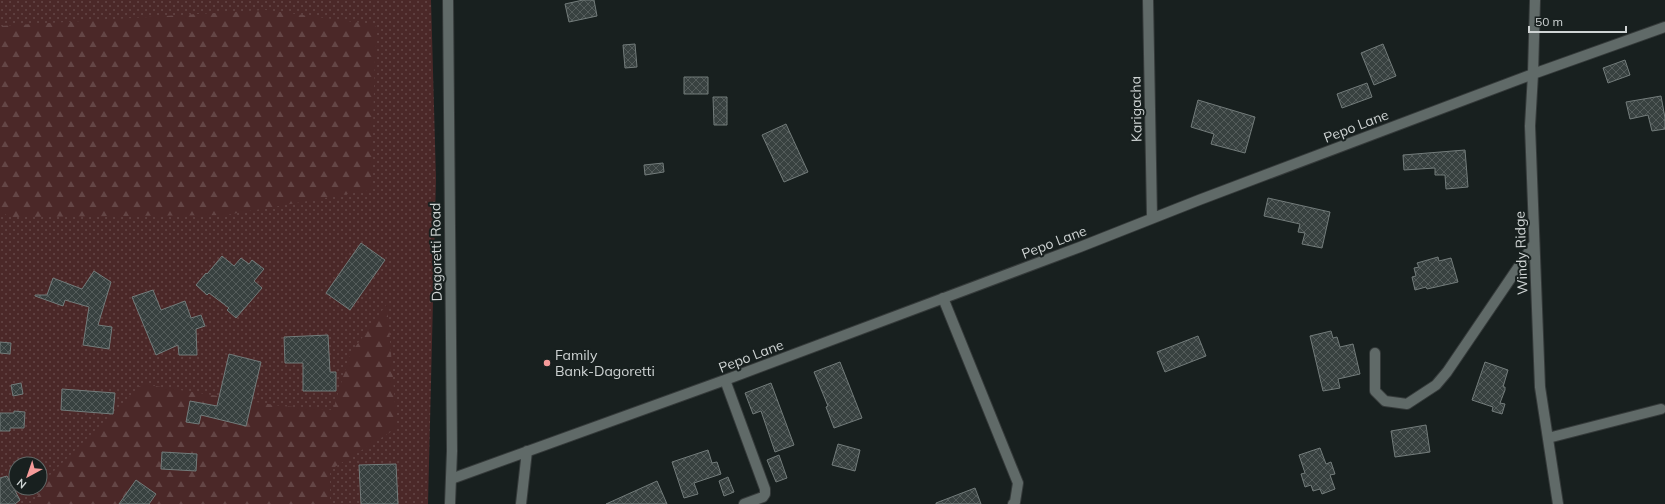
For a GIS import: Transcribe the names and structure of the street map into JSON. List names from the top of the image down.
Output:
{
  "streets": {
    "street": [
      "Karigacha",
      "Pepo Lane",
      "Dagoretti Road",
      "Windy Ridge"
    ]
  },
  "crossings": [
    ["Karigacha", "Pepo Lane"],
    ["Pepo Lane", "Dagoretti Road"],
    ["Pepo Lane", "Windy Ridge"]
  ],
  "places": ["Family Bank-Dagoretti"],
  "scale_bar": "50 m",
  "north": "bottom left"
}
